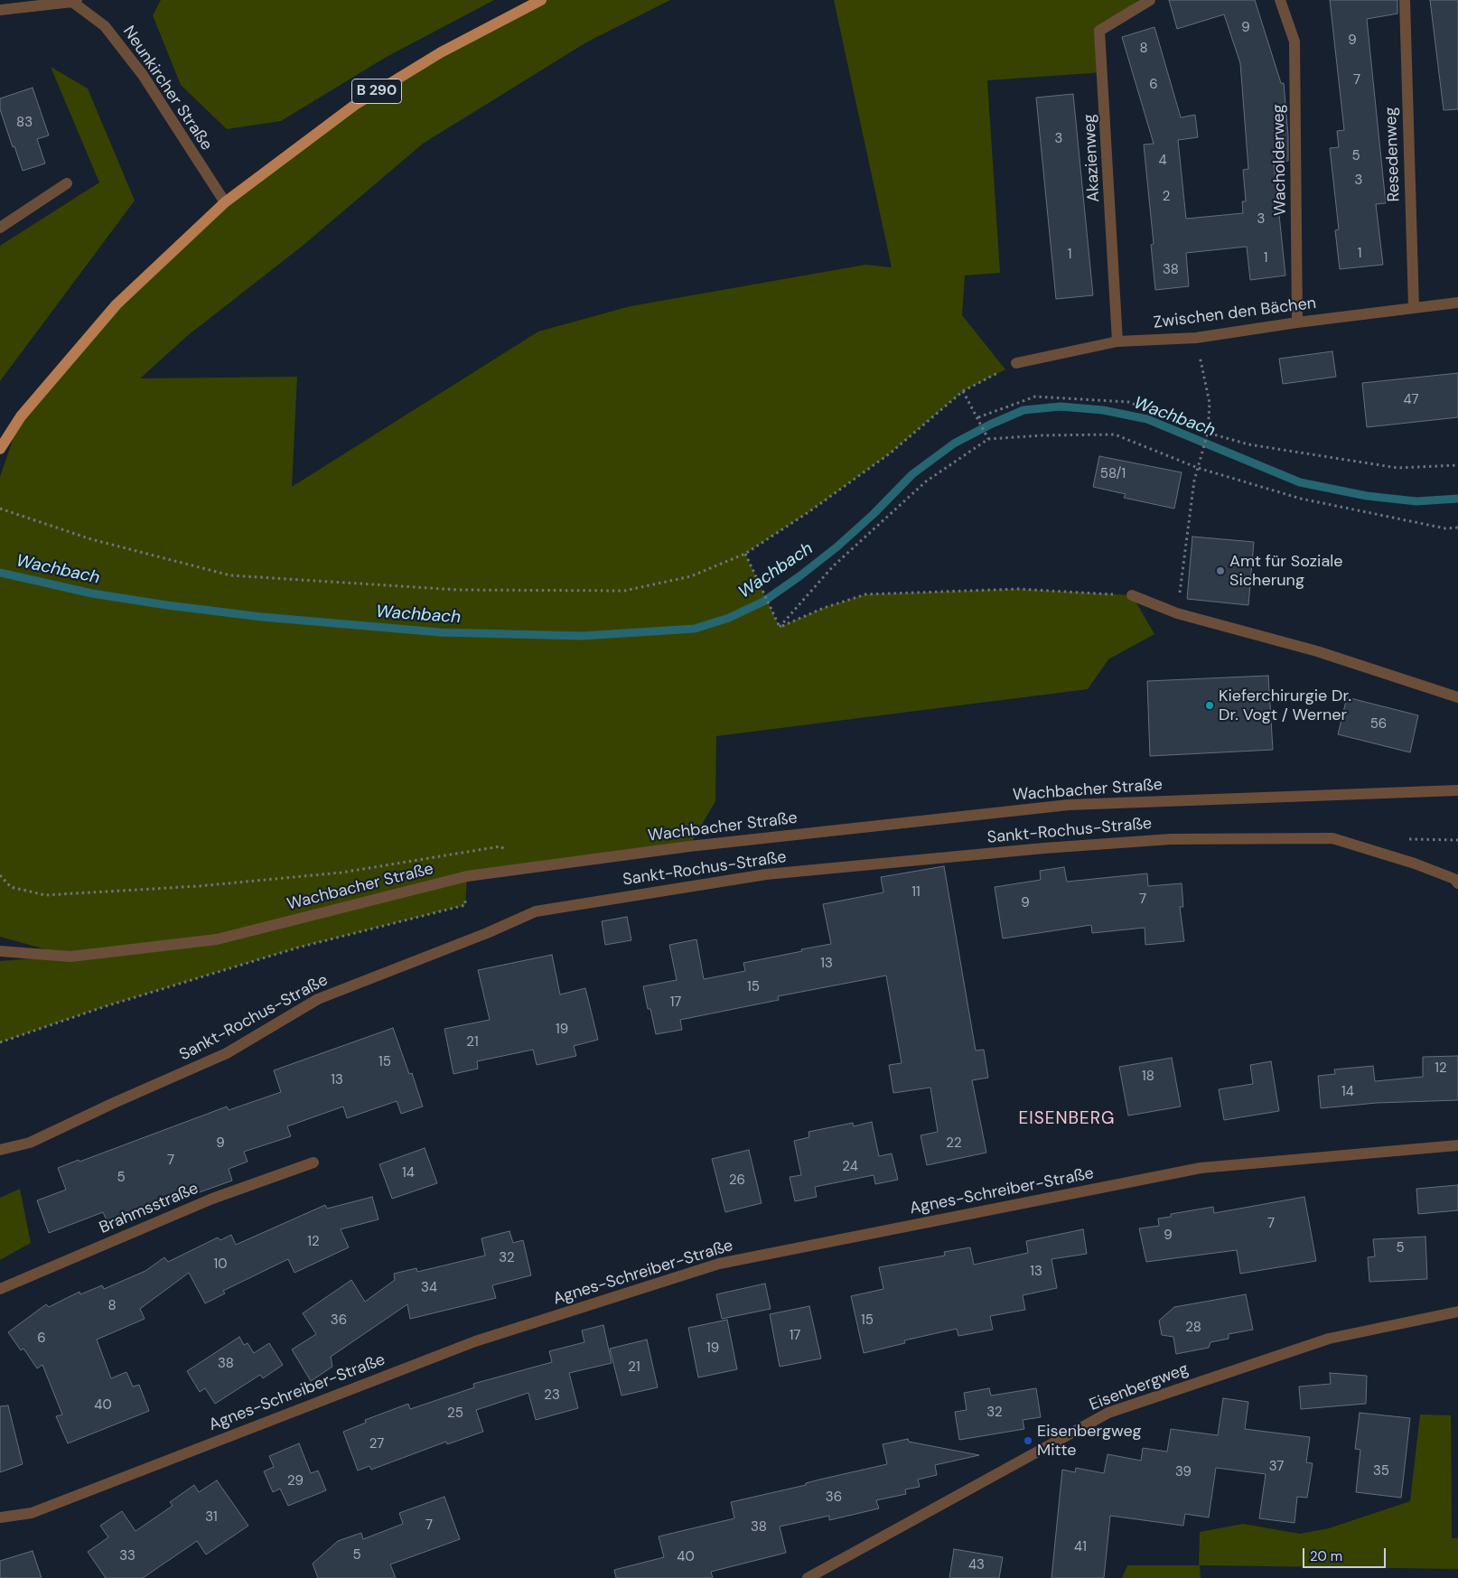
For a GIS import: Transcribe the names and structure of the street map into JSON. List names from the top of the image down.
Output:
{
  "streets": {
    "main road": ["B 290"],
    "street": [
      "Neunkircher Straße",
      "Resedenweg",
      "Akazienweg",
      "Wacholderweg",
      "Zwischen den Bächen",
      "Wachbacher Straße",
      "Sankt-Rochus-Straße",
      "Agnes-Schreiber-Straße",
      "Brahmsstraße",
      "Eisenbergweg"
    ]
  },
  "crossings": [
    ["Neunkircher Straße", "B 290"],
    ["Resedenweg", "Zwischen den Bächen"],
    ["Akazienweg", "Zwischen den Bächen"],
    ["Wacholderweg", "Zwischen den Bächen"]
  ],
  "districts": ["EISENBERG"],
  "water": ["Wachbach"],
  "places": ["Amt für Soziale Sicherung", "Kieferchirurgie Dr. Dr. Vogt / Werner", "Eisenbergweg Mitte"],
  "house_numbers": [
    "9",
    "9",
    "8",
    "7",
    "6",
    "83",
    "3",
    "5",
    "4",
    "3",
    "2",
    "3",
    "1",
    "1",
    "1",
    "38",
    "47",
    "58/1",
    "56",
    "11",
    "7",
    "9",
    "13",
    "15",
    "17",
    "19",
    "21",
    "15",
    "12",
    "18",
    "13",
    "14",
    "9",
    "22",
    "7",
    "24",
    "14",
    "5",
    "26",
    "7",
    "9",
    "12",
    "5",
    "32",
    "10",
    "13",
    "34",
    "8",
    "36",
    "15",
    "28",
    "17",
    "6",
    "19",
    "38",
    "21",
    "23",
    "40",
    "32",
    "25",
    "27",
    "37",
    "35",
    "39",
    "29",
    "36",
    "31",
    "7",
    "38",
    "41",
    "5",
    "33",
    "40",
    "43"
  ],
  "scale_bar": "20 m"
}
